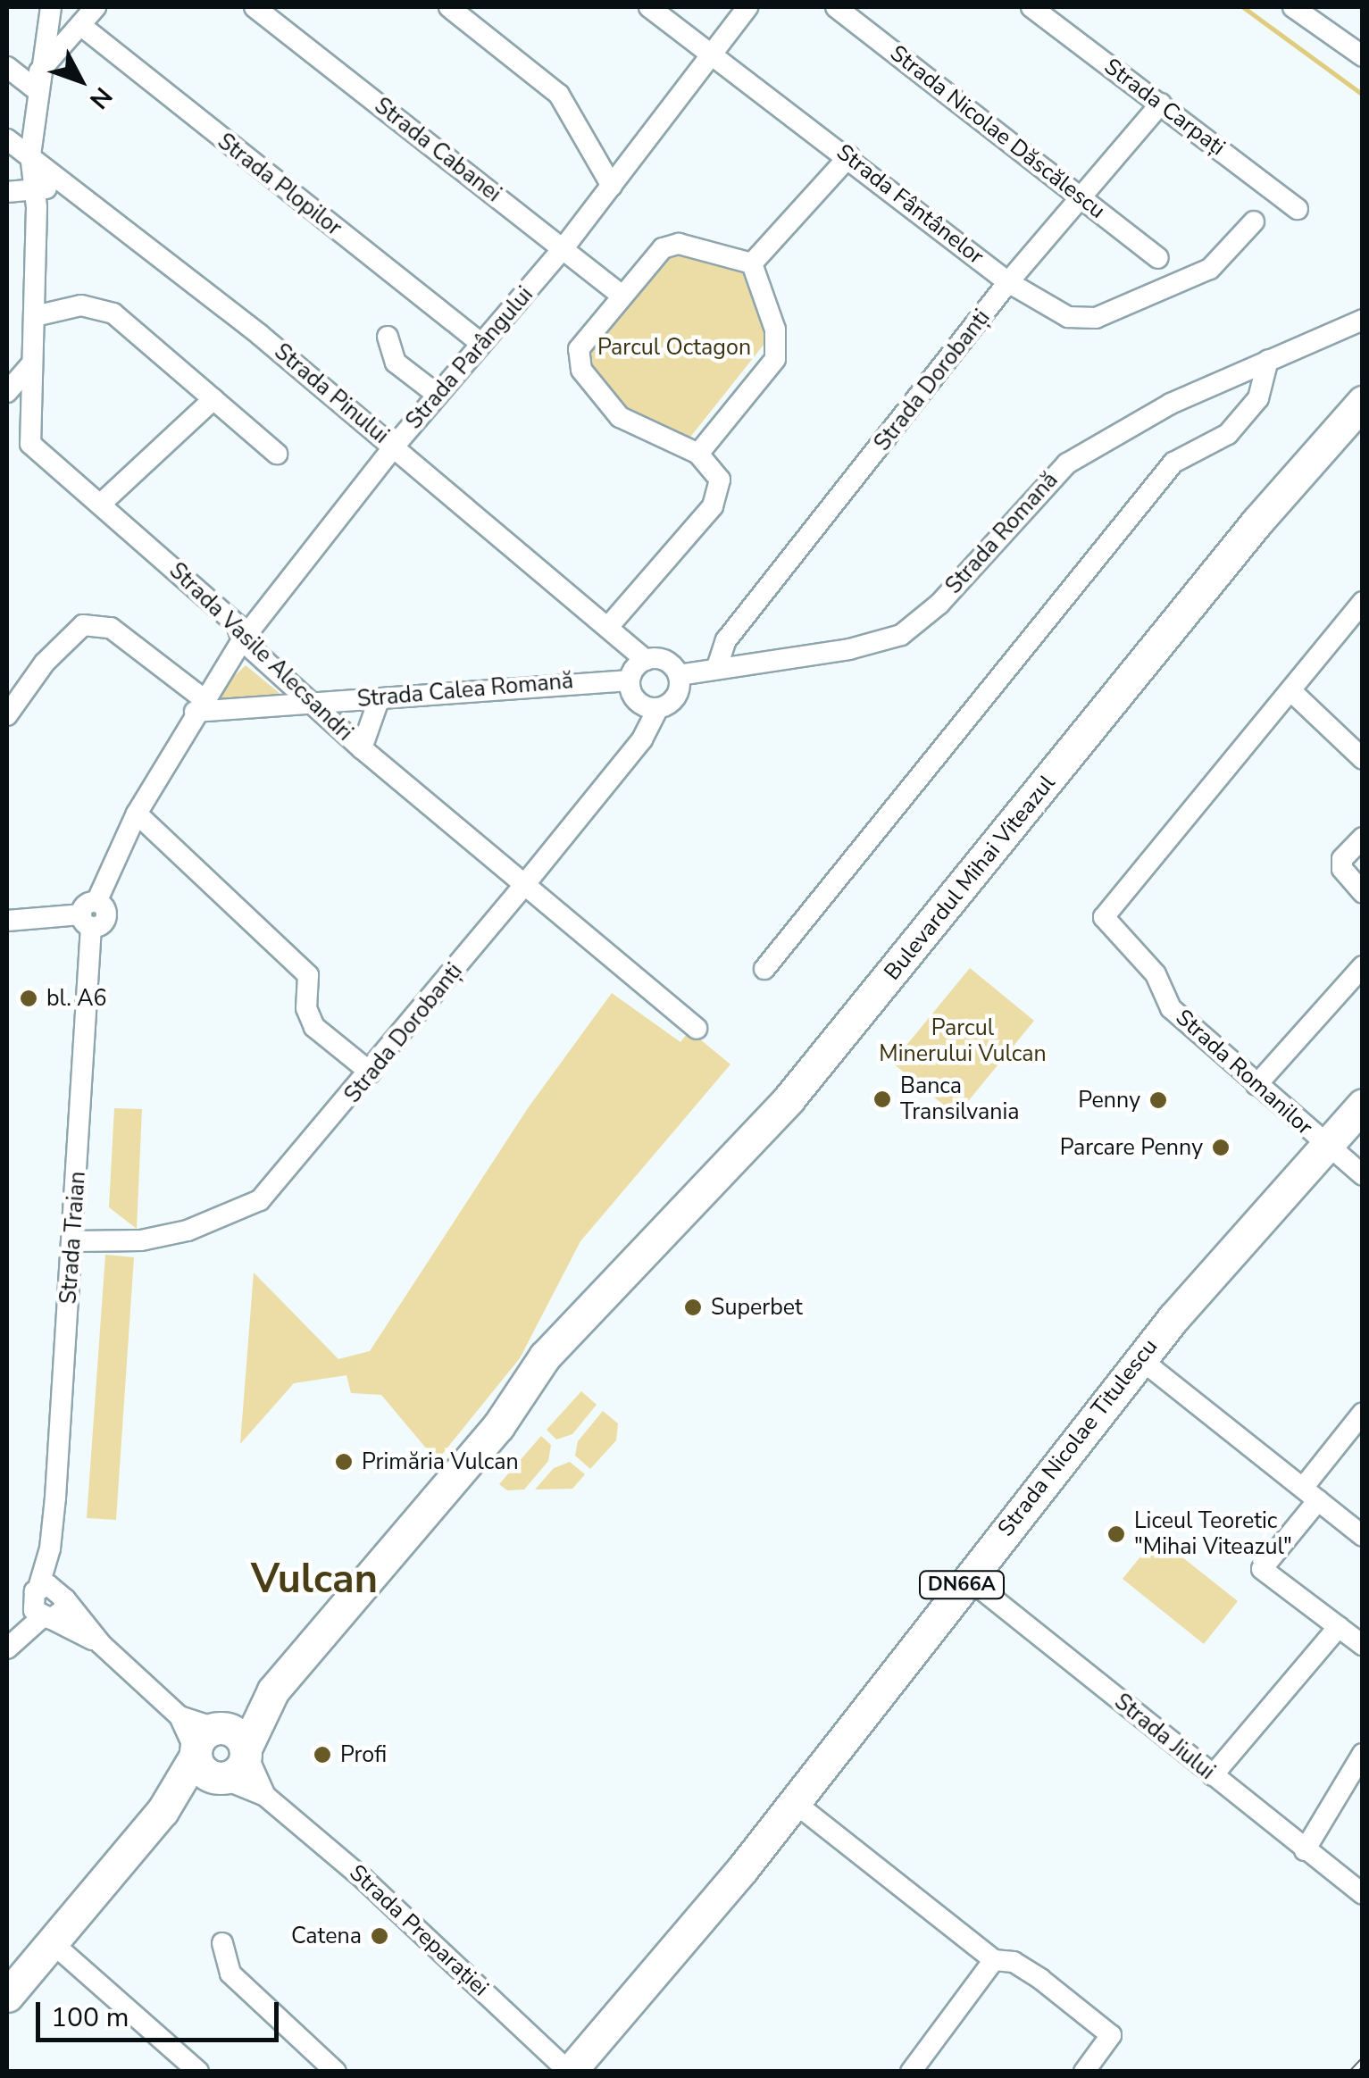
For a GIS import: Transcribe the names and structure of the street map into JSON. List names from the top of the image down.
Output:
{
  "streets": {
    "main road": ["Bulevardul Mihai Viteazul", "Strada Nicolae Titulescu", "DN66A"],
    "street": [
      "Strada Carpați",
      "Strada Nicolae Dăscălescu",
      "Strada Cabanei",
      "Strada Plopilor",
      "Strada Fântânelor",
      "Strada Parângului",
      "Strada Dorobanți",
      "Strada Pinului",
      "Strada Romană",
      "Strada Vasile Alecsandri",
      "Strada Calea Romană",
      "Strada Romanilor",
      "Strada Traian",
      "Strada Jiului",
      "Strada Preparației"
    ]
  },
  "crossings": [
    ["Strada Carpați", "Strada Dorobanți"],
    ["Strada Nicolae Dăscălescu", "Strada Dorobanți"],
    ["Strada Cabanei", "Strada Parângului"],
    ["Strada Plopilor", "Strada Parângului"],
    ["Strada Fântânelor", "Strada Parângului"],
    ["Strada Fântânelor", "Strada Dorobanți"],
    ["Strada Parângului", "Strada Pinului"],
    ["Strada Parângului", "Strada Vasile Alecsandri"],
    ["Strada Parângului", "Strada Calea Romană"],
    ["Strada Parângului", "Strada Traian"],
    ["Strada Dorobanți", "Strada Pinului"],
    ["Strada Dorobanți", "Strada Romană"],
    ["Strada Dorobanți", "Strada Vasile Alecsandri"],
    ["Strada Dorobanți", "Strada Calea Romană"],
    ["Strada Dorobanți", "Strada Traian"],
    ["Strada Pinului", "Strada Romană"],
    ["Strada Pinului", "Strada Vasile Alecsandri"],
    ["Strada Pinului", "Strada Calea Romană"],
    ["Strada Romană", "Strada Calea Romană"],
    ["Strada Vasile Alecsandri", "Strada Calea Romană"],
    ["Strada Calea Romană", "Strada Traian"],
    ["Bulevardul Mihai Viteazul", "Strada Traian"],
    ["Bulevardul Mihai Viteazul", "Strada Preparației"],
    ["Strada Romanilor", "Strada Nicolae Titulescu"],
    ["Strada Traian", "Strada Preparației"],
    ["Strada Nicolae Titulescu", "Strada Jiului"],
    ["Strada Nicolae Titulescu", "Strada Preparației"]
  ],
  "districts": ["Vulcan"],
  "parks": ["Parcul Octagon", "Parcul Minerului Vulcan"],
  "places": [
    "bl. A6",
    "Banca Transilvania",
    "Penny",
    "Parcare Penny",
    "Superbet",
    "Primăria Vulcan",
    "Liceul Teoretic \"Mihai Viteazul\"",
    "Profi",
    "Catena"
  ],
  "scale_bar": "100 m",
  "north": "bottom right"
}
